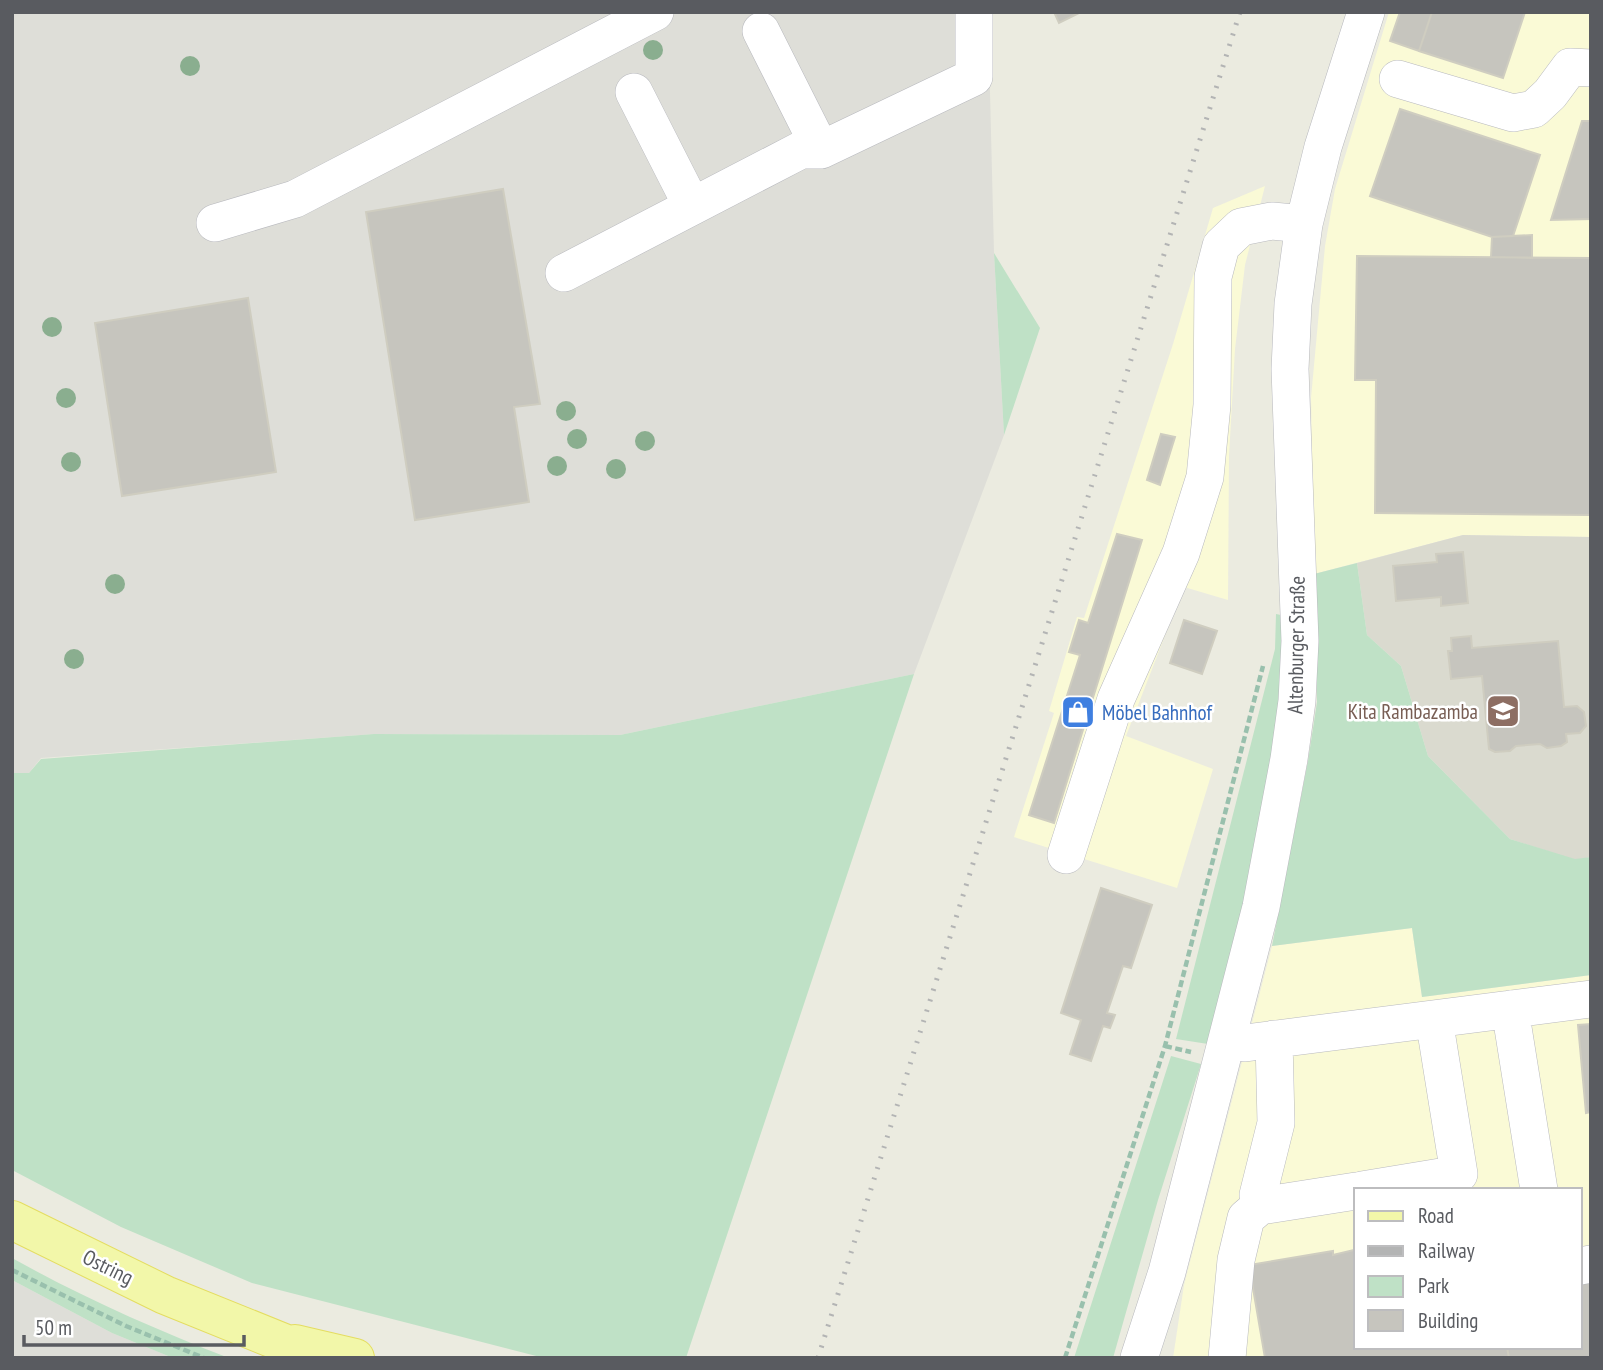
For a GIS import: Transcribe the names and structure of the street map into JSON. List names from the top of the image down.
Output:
{
  "streets": {
    "main road": ["Ostring"],
    "street": ["Altenburger Straße"]
  },
  "places": {
    "school or university": ["Kita Rambazamba"],
    "shop": ["Möbel Bahnhof"]
  },
  "legend": [
    "Road",
    "Railway",
    "Park",
    "Building"
  ],
  "scale_bar": "50 m"
}
